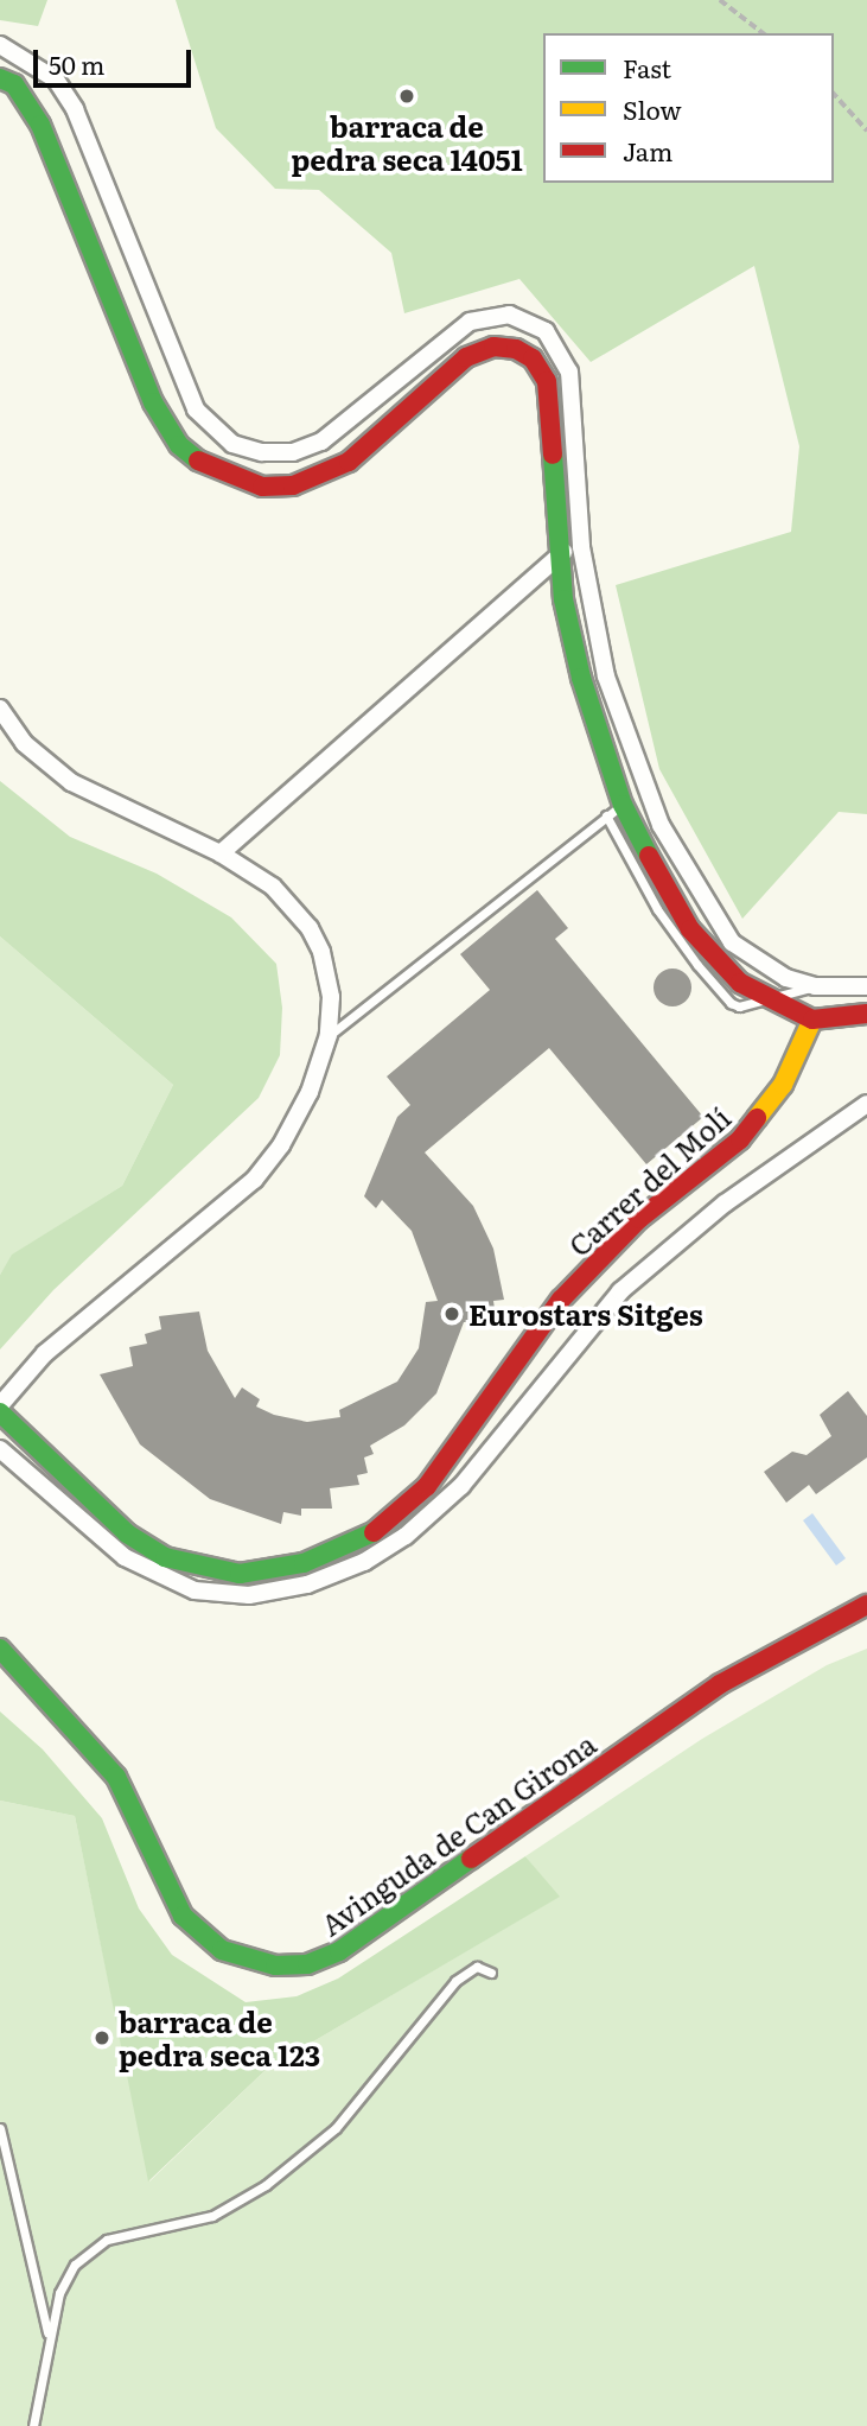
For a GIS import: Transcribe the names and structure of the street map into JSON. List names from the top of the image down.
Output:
{
  "streets": {
    "street": ["Carrer del Molí", "Avinguda de Can Girona"]
  },
  "places": ["barraca de pedra seca 14051", "Eurostars Sitges", "barraca de pedra seca 123"],
  "legend": ["Fast", "Slow", "Jam"],
  "scale_bar": "50 m"
}
